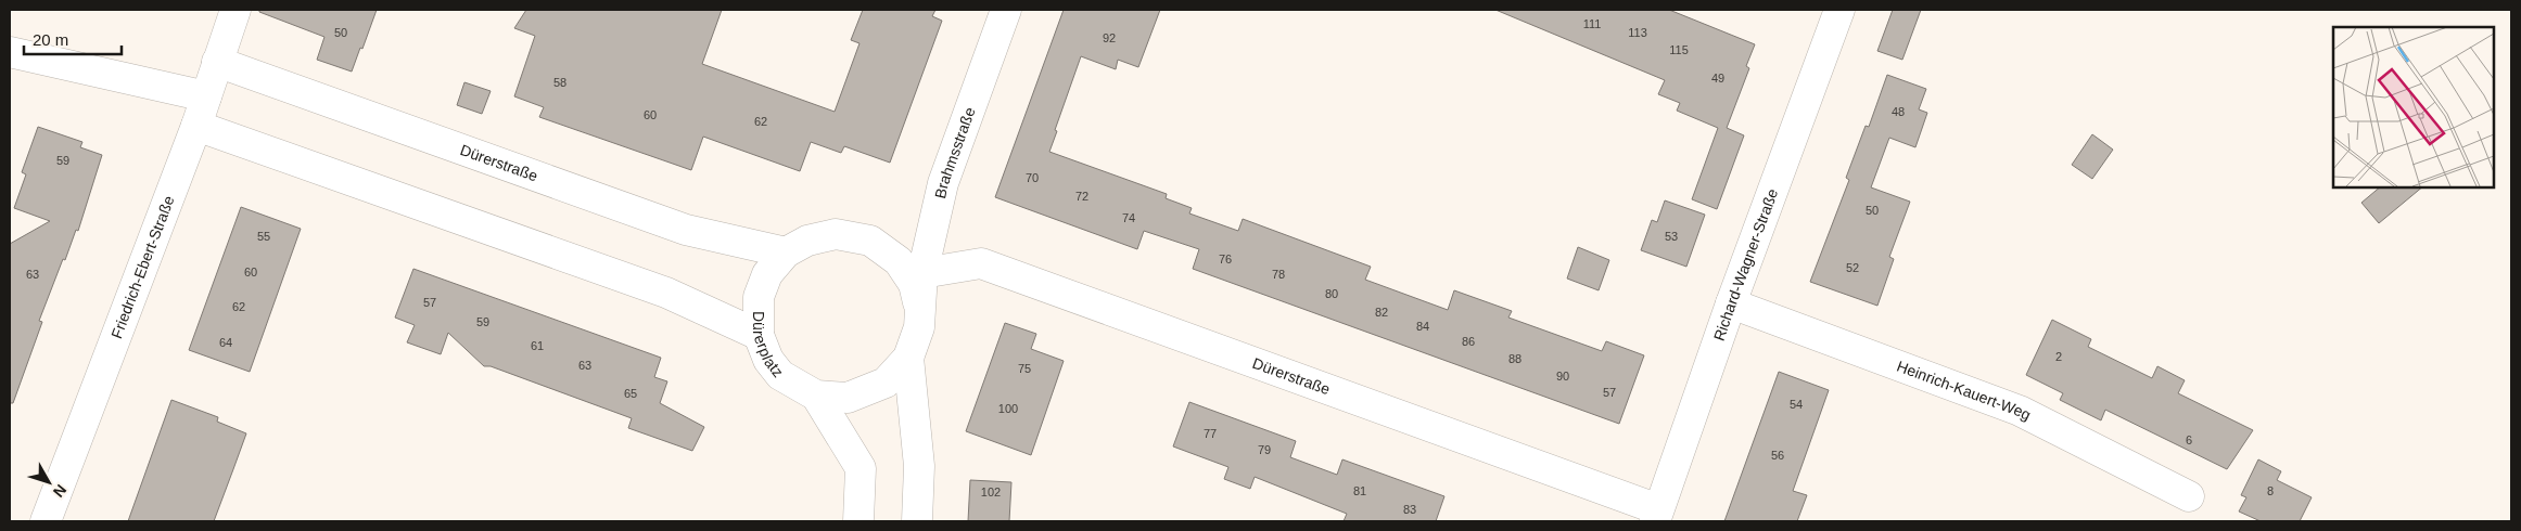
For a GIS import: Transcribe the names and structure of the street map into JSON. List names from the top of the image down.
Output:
{
  "streets": {
    "street": [
      "Brahmsstraße",
      "Dürerstraße",
      "Richard-Wagner-Straße",
      "Friedrich-Ebert-Straße",
      "Dürerplatz",
      "Heinrich-Kauert-Weg"
    ]
  },
  "crossings": [
    ["Brahmsstraße", "Dürerstraße"],
    ["Brahmsstraße", "Dürerplatz"],
    ["Dürerstraße", "Richard-Wagner-Straße"],
    ["Dürerstraße", "Friedrich-Ebert-Straße"],
    ["Dürerstraße", "Dürerplatz"],
    ["Richard-Wagner-Straße", "Heinrich-Kauert-Weg"]
  ],
  "house_numbers": [
    "111",
    "50",
    "113",
    "92",
    "115",
    "49",
    "58",
    "48",
    "60",
    "62",
    "59",
    "70",
    "72",
    "50",
    "74",
    "55",
    "53",
    "76",
    "52",
    "60",
    "63",
    "78",
    "80",
    "57",
    "62",
    "82",
    "59",
    "84",
    "86",
    "64",
    "61",
    "2",
    "88",
    "63",
    "75",
    "90",
    "57",
    "65",
    "54",
    "100",
    "77",
    "6",
    "79",
    "56",
    "81",
    "8",
    "102",
    "83"
  ],
  "scale_bar": "20 m",
  "north": "bottom right"
}
